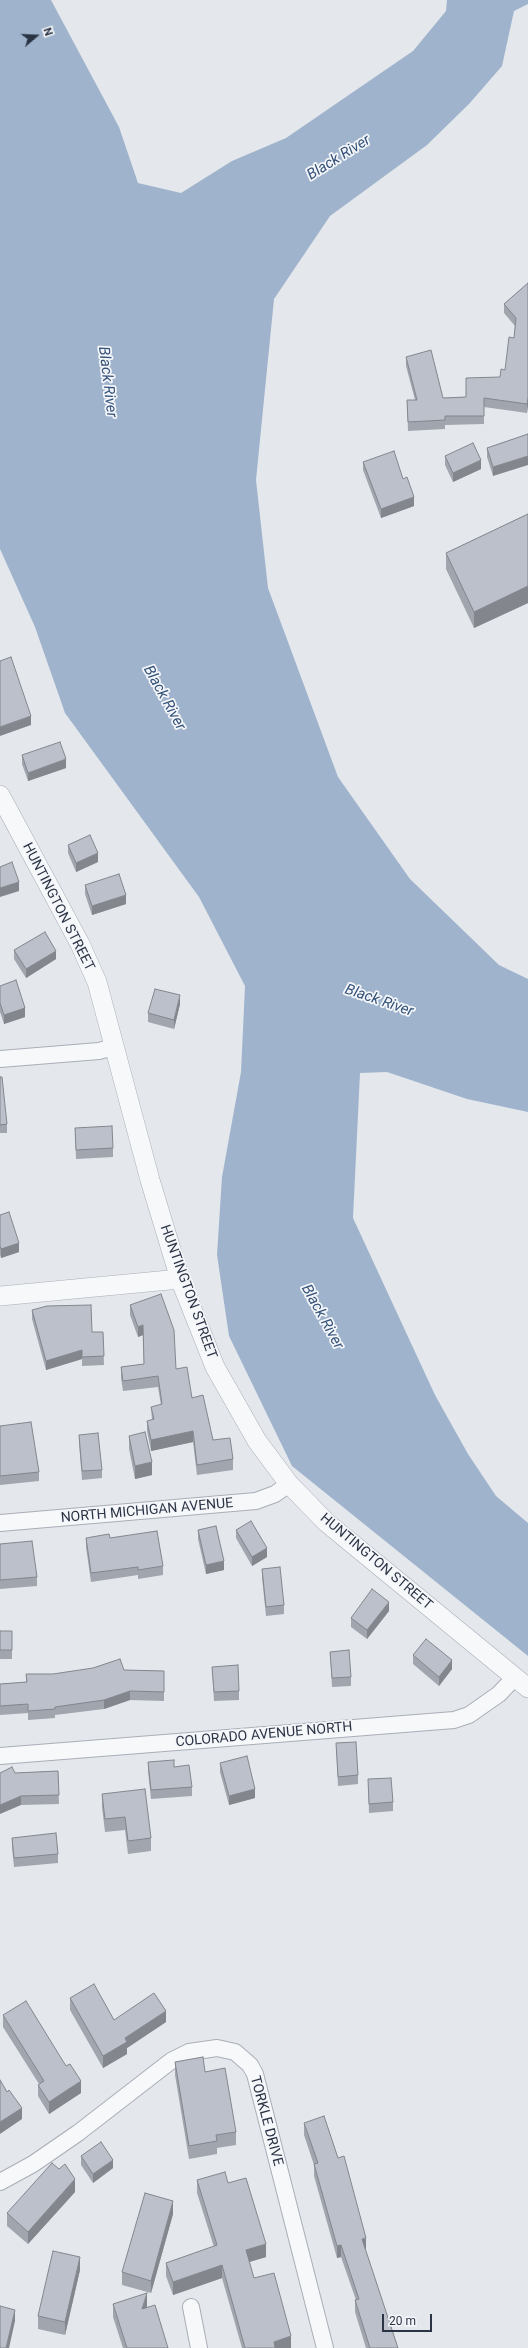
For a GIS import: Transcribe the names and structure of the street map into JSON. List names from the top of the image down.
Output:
{
  "streets": {
    "street": [
      "HUNTINGTON STREET",
      "NORTH MICHIGAN AVENUE",
      "COLORADO AVENUE NORTH",
      "TORKLE DRIVE"
    ]
  },
  "crossings": [
    ["HUNTINGTON STREET", "NORTH MICHIGAN AVENUE"],
    ["HUNTINGTON STREET", "COLORADO AVENUE NORTH"]
  ],
  "water": ["Black River"],
  "scale_bar": "20 m",
  "north": "right"
}
